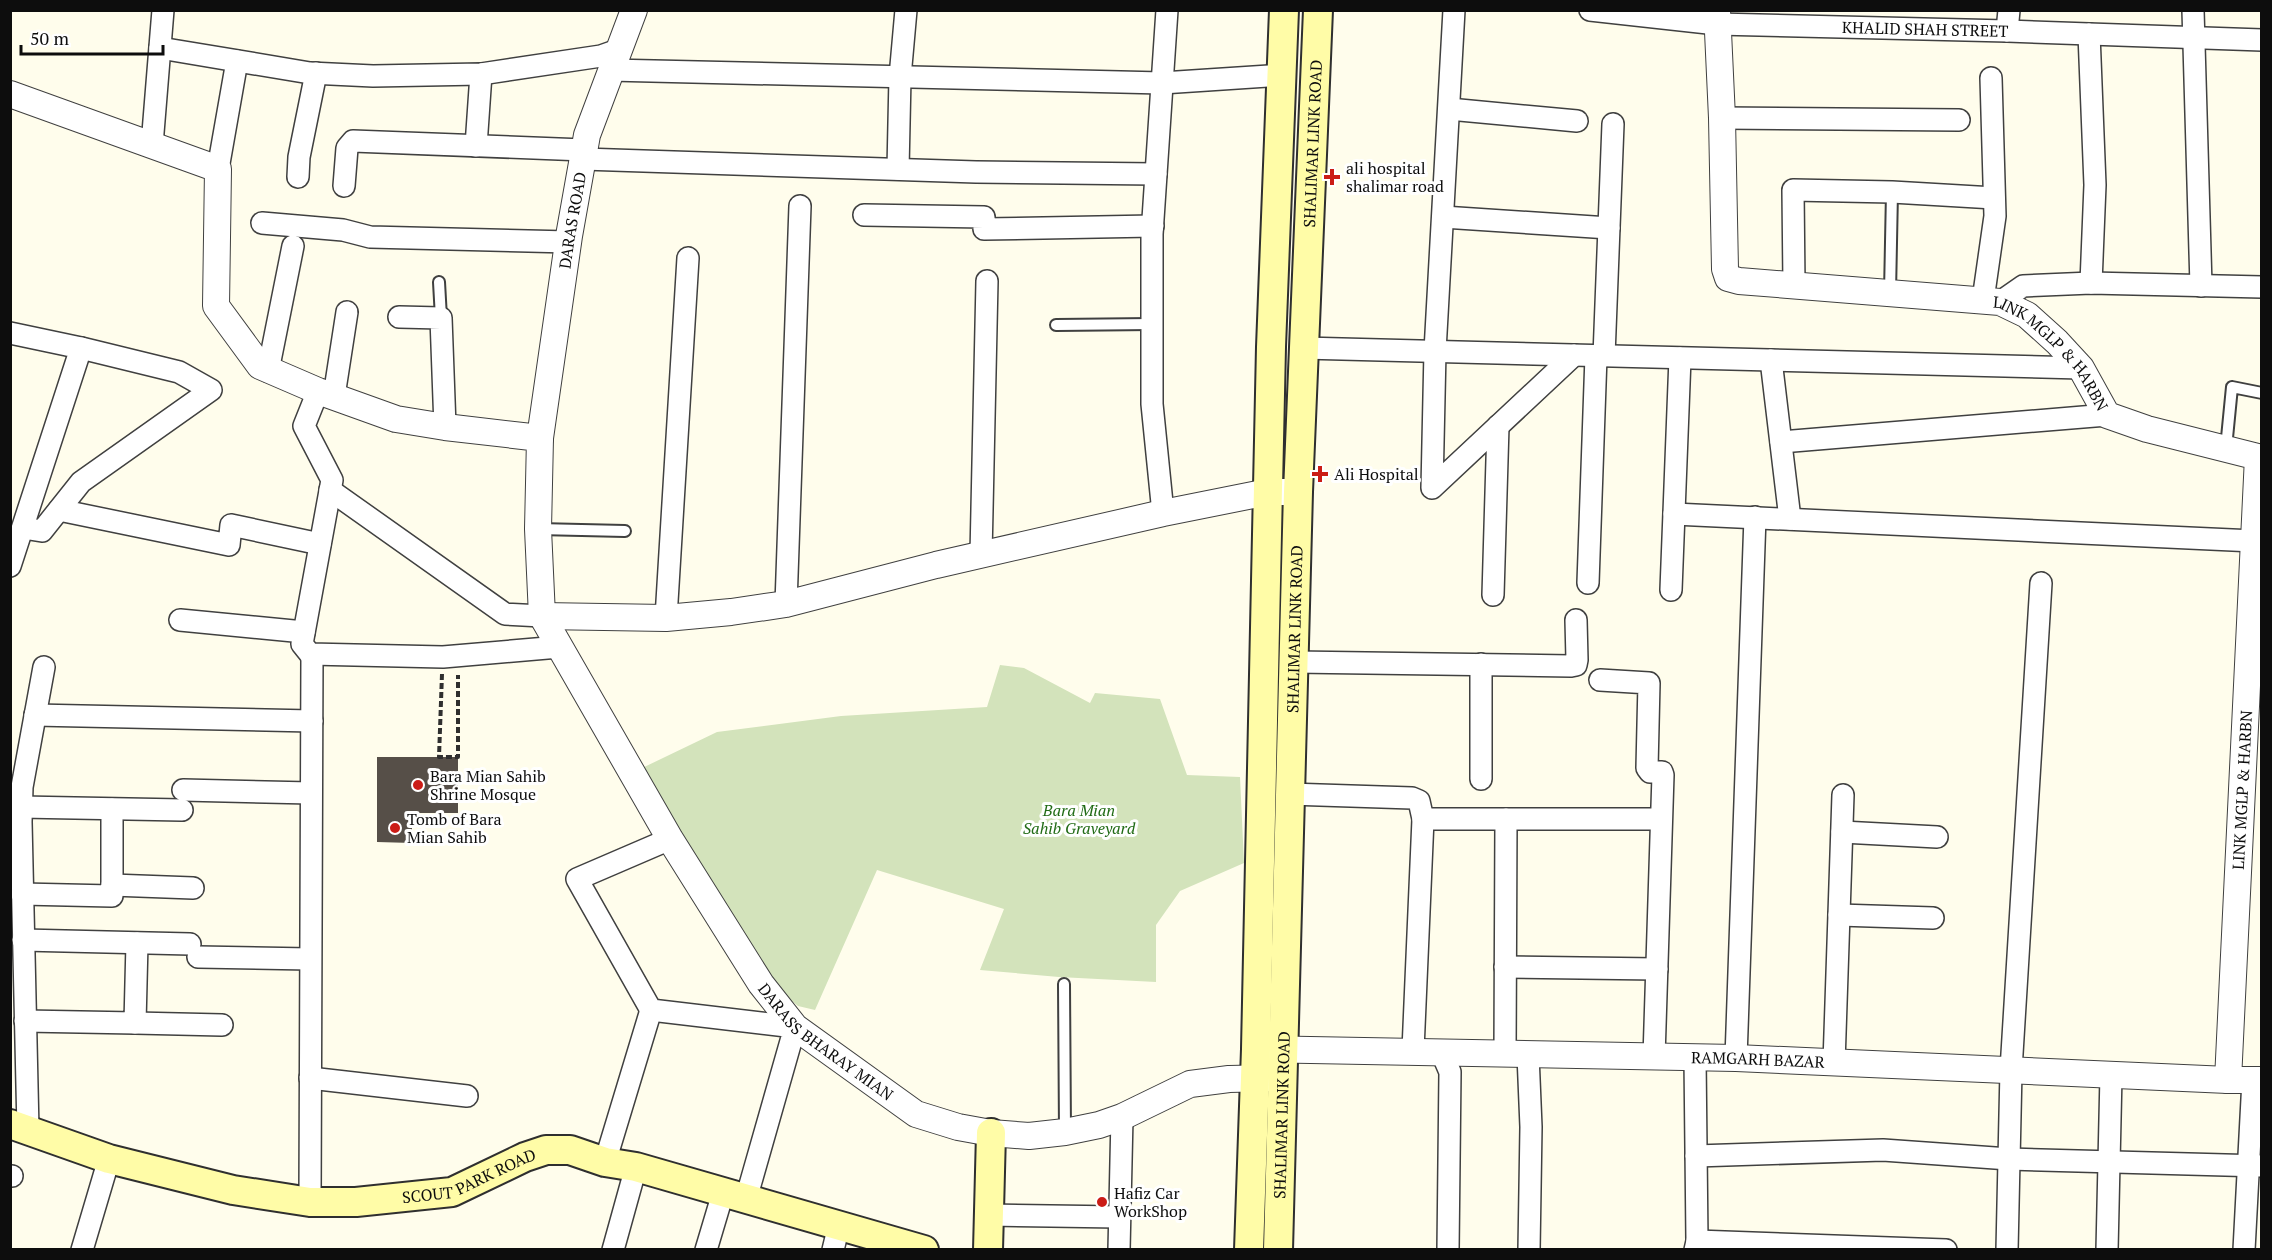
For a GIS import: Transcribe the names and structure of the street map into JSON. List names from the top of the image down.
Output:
{
  "streets": {
    "main road": ["SHALIMAR LINK ROAD", "SCOUT PARK ROAD"],
    "street": [
      "KHALID SHAH STREET",
      "DARAS ROAD",
      "LINK MGLP & HARBN",
      "DARASS BHARAY MIAN",
      "RAMGARH BAZAR"
    ]
  },
  "crossings": [
    ["KHALID SHAH STREET", "LINK MGLP & HARBN"],
    ["SHALIMAR LINK ROAD", "DARASS BHARAY MIAN"],
    ["SHALIMAR LINK ROAD", "RAMGARH BAZAR"],
    ["DARAS ROAD", "DARASS BHARAY MIAN"],
    ["LINK MGLP & HARBN", "RAMGARH BAZAR"]
  ],
  "parks": ["Bara Mian Sahib Graveyard"],
  "places": {
    "health": ["ali hospital shalimar road", "Ali Hospital"],
    "other": ["Bara Mian Sahib Shrine Mosque", "Tomb of Bara Mian Sahib", "Hafiz Car WorkShop"]
  },
  "scale_bar": "50 m"
}
